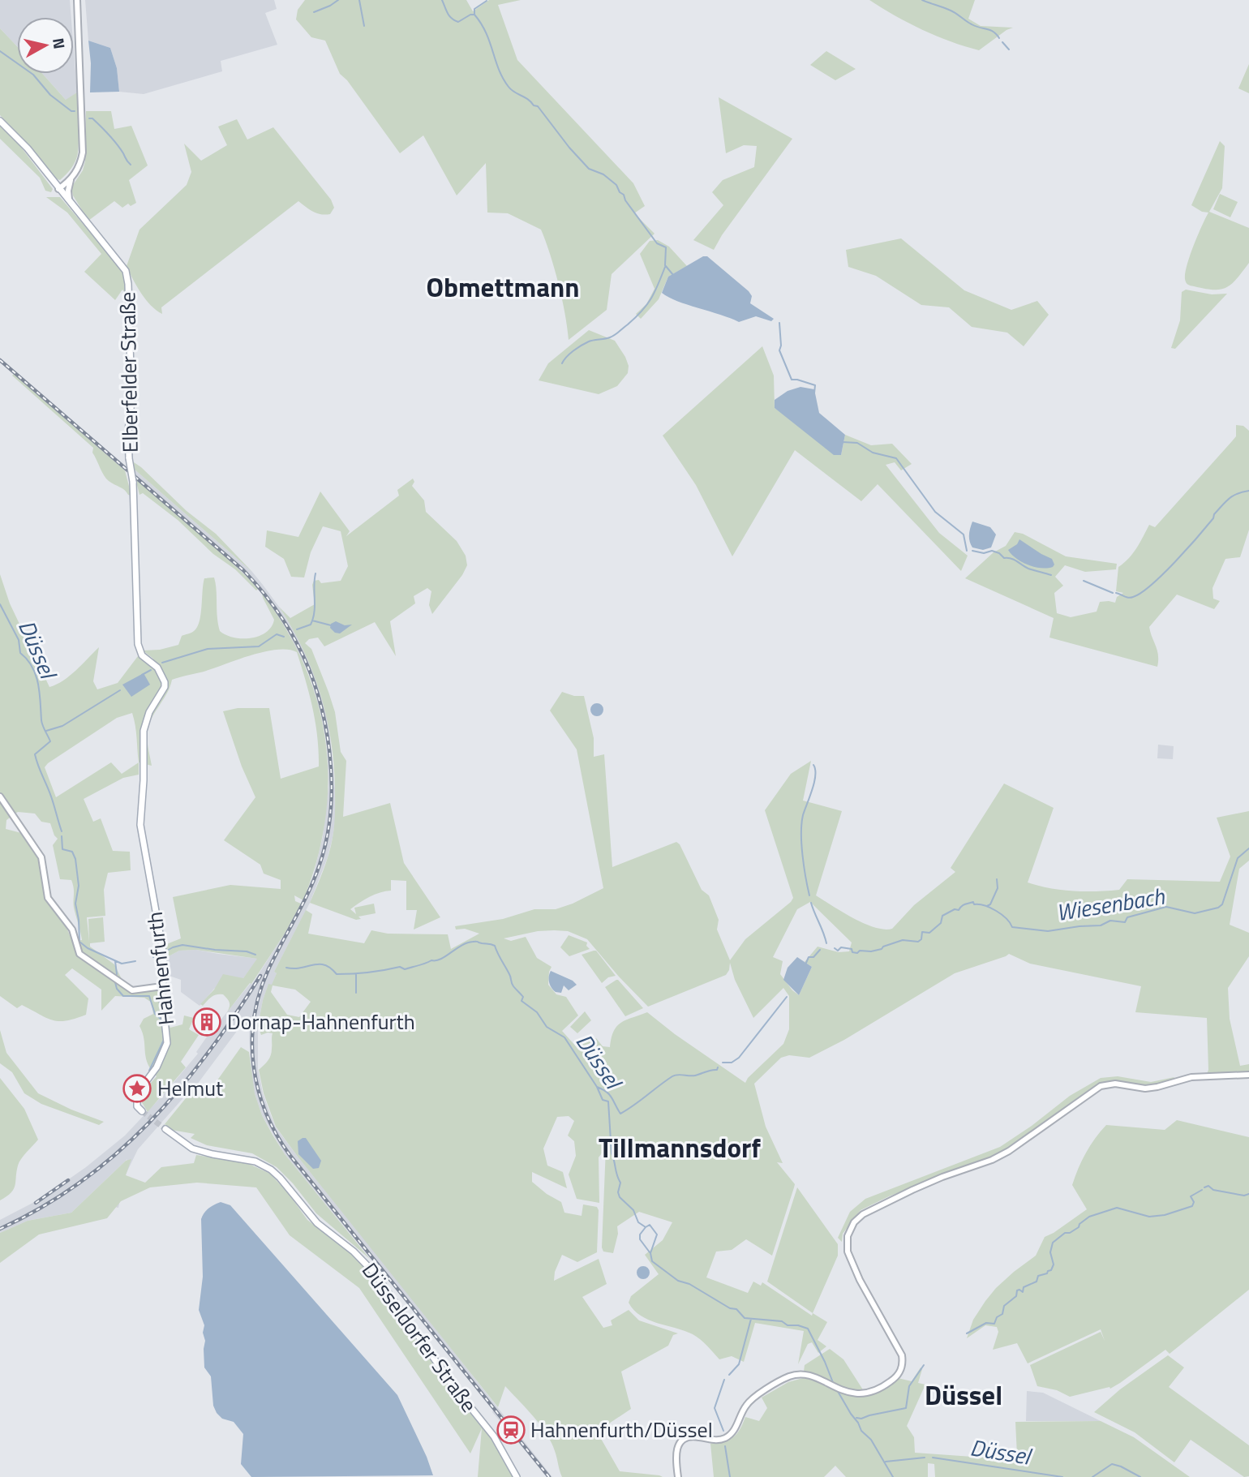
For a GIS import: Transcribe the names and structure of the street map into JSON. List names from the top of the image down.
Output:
{
  "streets": {
    "main road": ["Elberfelder Straße", "Hahnenfurth", "Düsseldorfer Straße"]
  },
  "crossings": [
    ["Elberfelder Straße", "Hahnenfurth"]
  ],
  "districts": ["Obmettmann", "Tillmannsdorf", "Düssel"],
  "water": ["Düssel", "Wiesenbach"],
  "places": {
    "building": ["Dornap-Hahnenfurth"],
    "place": ["Helmut"],
    "station": ["Hahnenfurth/Düssel"]
  },
  "north": "right"
}
